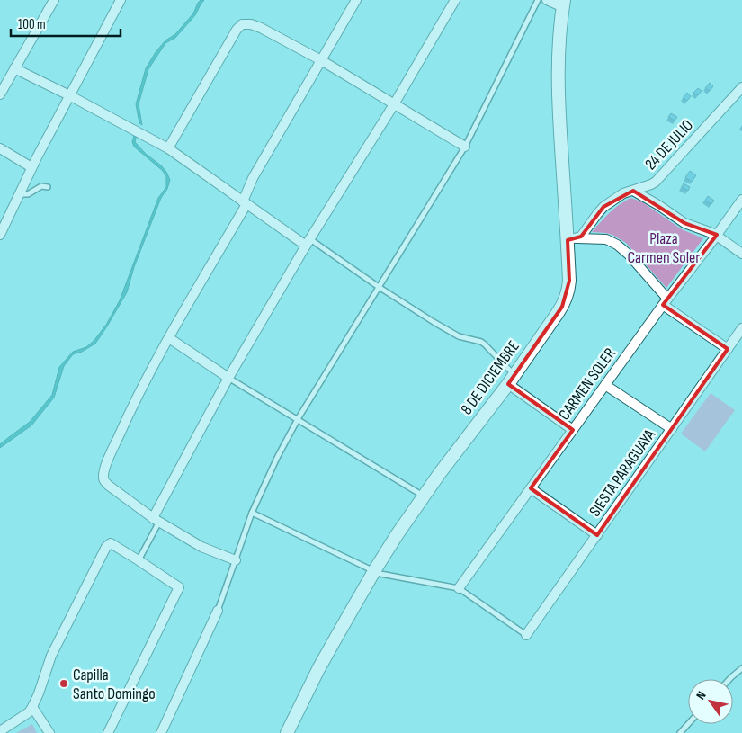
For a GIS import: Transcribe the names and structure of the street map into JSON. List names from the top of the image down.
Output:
{
  "streets": {
    "street": [
      "24 DE JULIO",
      "8 DE DICIEMBRE",
      "CARMEN SOLER",
      "SIESTA PARAGUAYA"
    ]
  },
  "crossings": [
    ["24 DE JULIO", "8 DE DICIEMBRE"]
  ],
  "parks": ["Plaza Carmen Soler"],
  "places": ["Capilla Santo Domingo"],
  "scale_bar": "100 m",
  "north": "top left"
}
